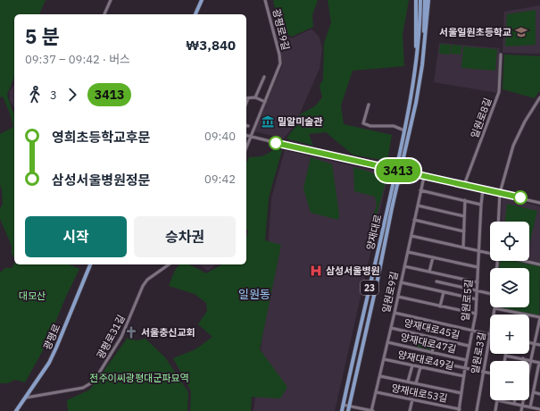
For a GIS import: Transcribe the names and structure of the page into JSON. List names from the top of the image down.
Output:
{
  "streets": {
    "main road": ["양재대로", "23", "광평로"],
    "street": [
      "광평로9길",
      "일원로8길",
      "일원로9길",
      "일원로5길",
      "양재대로45길",
      "광평로31길",
      "양재대로47길",
      "일원로3길",
      "양재대로49길",
      "양재대로53길"
    ]
  },
  "crossings": [
    ["일원로9길", "양재대로45길"],
    ["일원로9길", "양재대로47길"],
    ["일원로9길", "양재대로49길"],
    ["일원로9길", "양재대로53길"],
    ["일원로5길", "양재대로45길"],
    ["일원로5길", "양재대로47길"],
    ["일원로5길", "양재대로49길"],
    ["일원로5길", "양재대로53길"],
    ["광평로", "광평로31길"]
  ],
  "districts": ["일원동"],
  "parks": ["대모산", "전주이씨광평대군파묘역"],
  "places": {
    "school or university": ["서울일원초등학교"],
    "museum": ["밀알미술관"],
    "hospital": ["삼성서울병원"],
    "church": ["서울충신교회"]
  },
  "lines": ["bus line 3413"],
  "page": {
    "on_map": "3413",
    "heading": ["5 분", "09:37 – 09:42 · 버스", "₩3,840"],
    "legs": ["3", "3413"],
    "list": [
      {
        "name": "영희초등학교후문",
        "value": "09:40"
      },
      {
        "name": "삼성서울병원정문",
        "value": "09:42"
      }
    ],
    "buttons": ["시작", "승차권"],
    "map_buttons": ["+", "−"]
  }
}
